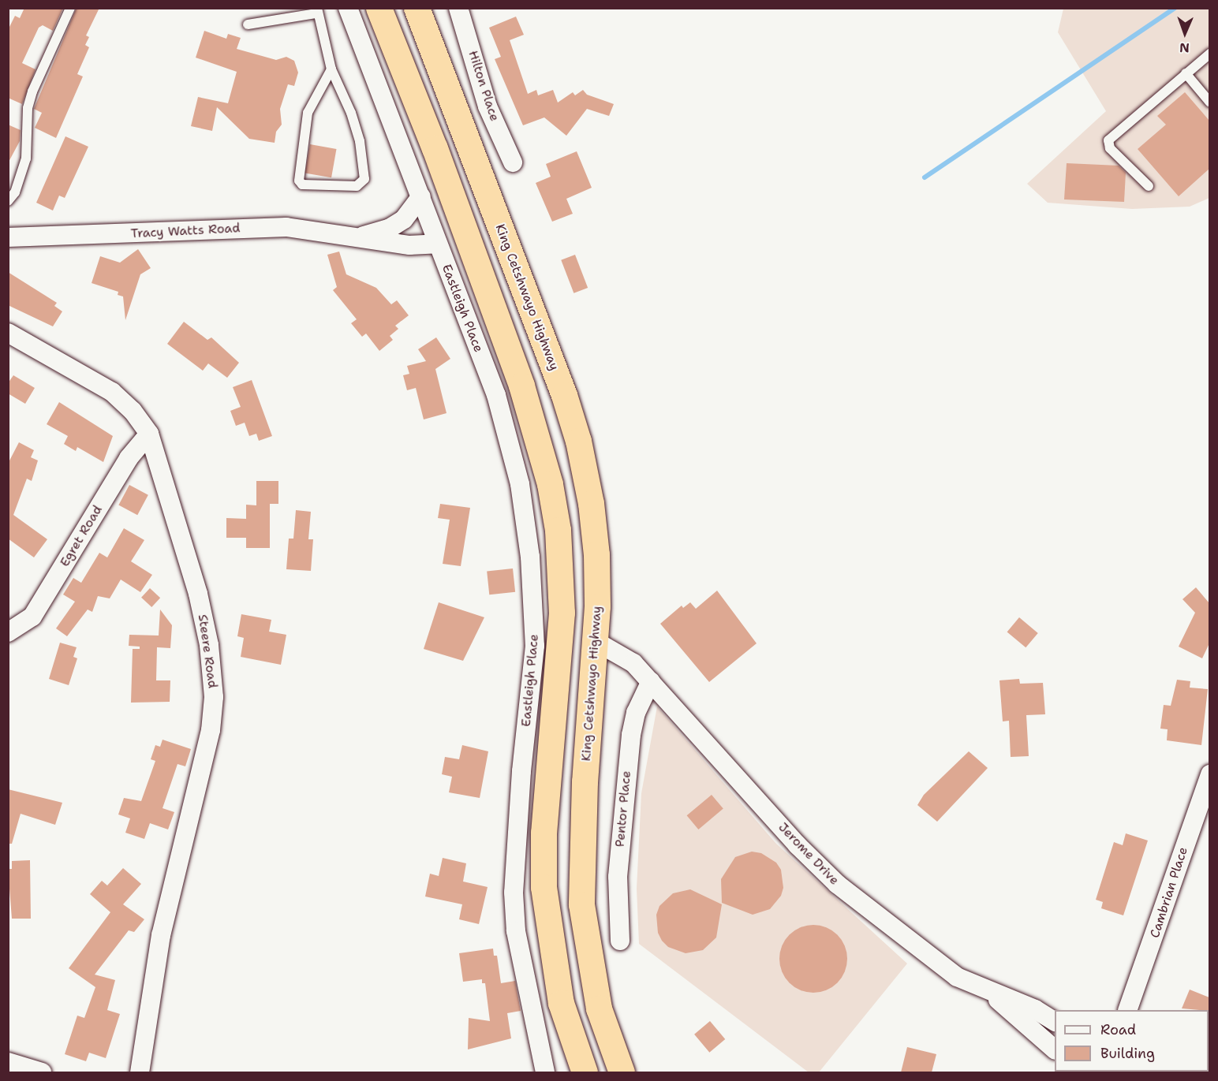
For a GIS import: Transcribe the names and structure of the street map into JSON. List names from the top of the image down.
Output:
{
  "streets": {
    "highway": ["King Cetshwayo Highway"],
    "street": [
      "Hilton Place",
      "Tracy Watts Road",
      "Eastleigh Place",
      "Egret Road",
      "Steere Road",
      "Pentor Place",
      "Jerome Drive",
      "Cambrian Place"
    ]
  },
  "crossings": [
    ["Tracy Watts Road", "Eastleigh Place"],
    ["King Cetshwayo Highway", "Jerome Drive"],
    ["Egret Road", "Steere Road"],
    ["Pentor Place", "Jerome Drive"]
  ],
  "legend": ["Road", "Building"],
  "north": "bottom"
}
